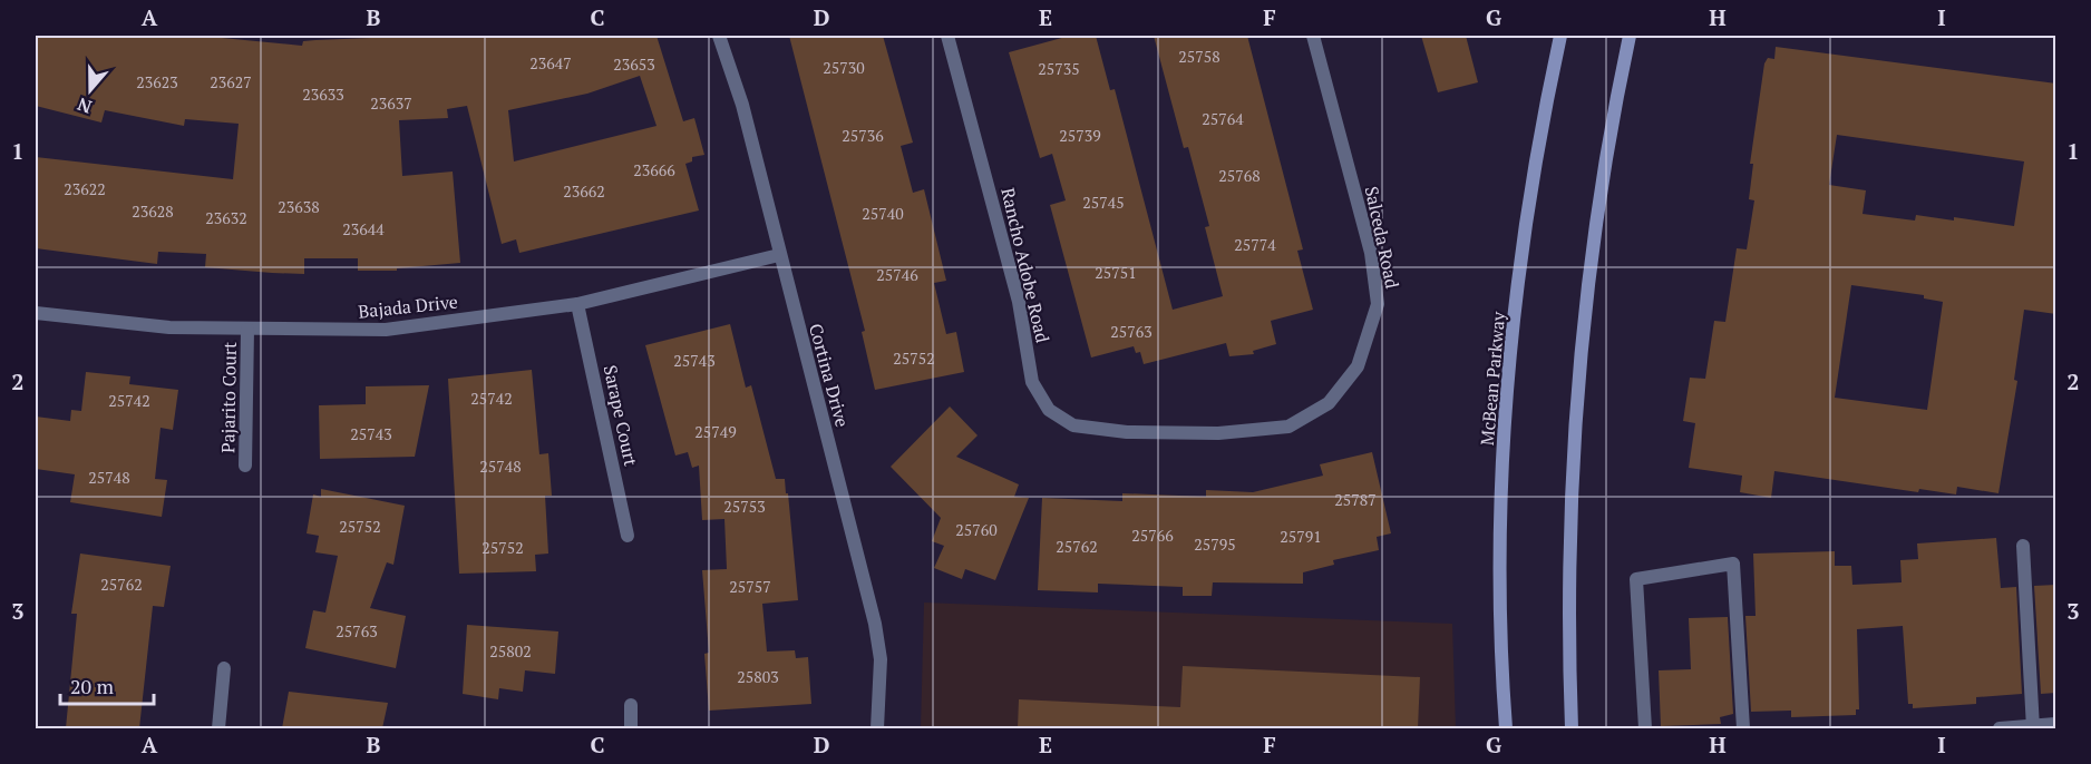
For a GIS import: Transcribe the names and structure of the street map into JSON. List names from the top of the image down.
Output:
{
  "streets": {
    "main road": ["McBean Parkway"],
    "street": [
      "Salceda Road",
      "Rancho Adobe Road",
      "Bajada Drive",
      "Cortina Drive",
      "Pajarito Court",
      "Sarape Court"
    ]
  },
  "crossings": [
    ["Salceda Road", "Rancho Adobe Road"],
    ["Bajada Drive", "Cortina Drive"],
    ["Bajada Drive", "Pajarito Court"],
    ["Bajada Drive", "Sarape Court"]
  ],
  "house_numbers": [
    "25758",
    "23647",
    "23653",
    "25730",
    "25735",
    "23623",
    "23627",
    "23633",
    "23637",
    "25764",
    "25736",
    "25739",
    "23666",
    "25768",
    "23622",
    "23662",
    "25745",
    "23638",
    "23628",
    "25740",
    "23632",
    "23644",
    "25774",
    "25751",
    "25746",
    "25763",
    "25752",
    "25743",
    "25742",
    "25742",
    "25749",
    "25743",
    "25748",
    "25748",
    "25787",
    "25753",
    "25752",
    "25760",
    "25766",
    "25791",
    "25795",
    "25762",
    "25752",
    "25762",
    "25757",
    "25763",
    "25802",
    "25803"
  ],
  "scale_bar": "20 m",
  "north": "bottom",
  "grid": {
    "columns": [
      "A",
      "B",
      "C",
      "D",
      "E",
      "F",
      "G",
      "H",
      "I"
    ],
    "rows": ["1", "2", "3"]
  }
}
